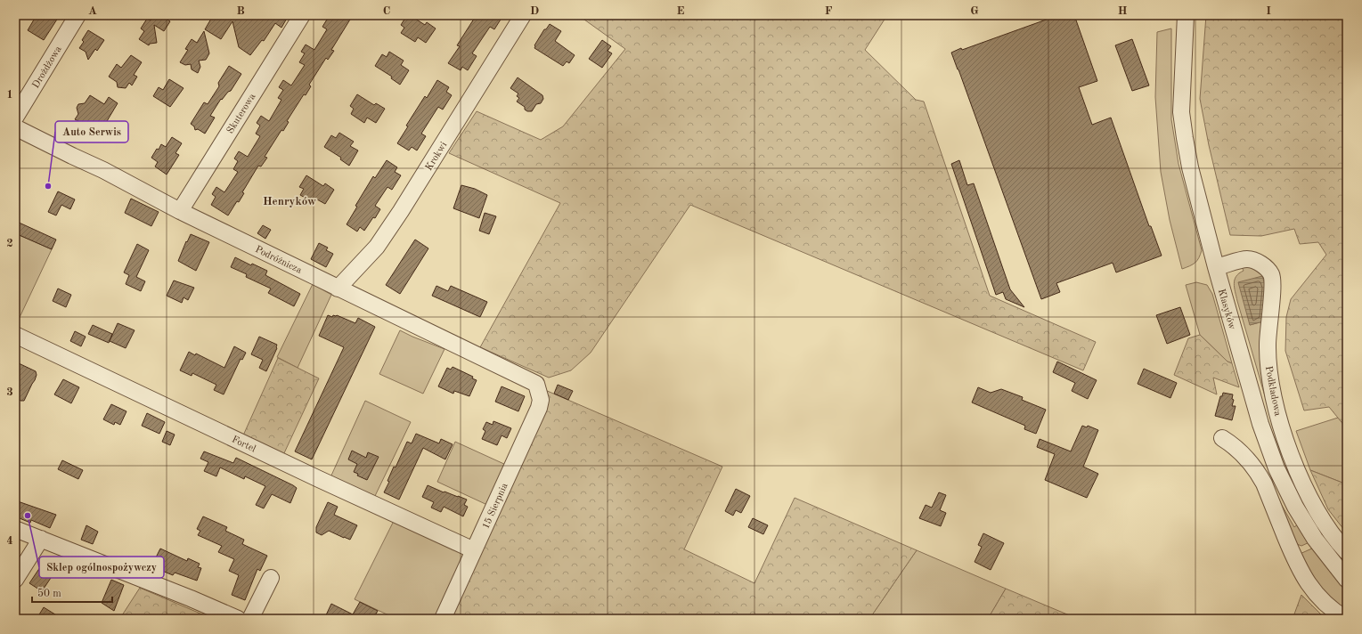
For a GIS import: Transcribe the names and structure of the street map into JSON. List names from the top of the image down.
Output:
{
  "streets": {
    "street": [
      "Drożdżowa",
      "Skuterowa",
      "Krokwi",
      "Podróżnicza",
      "Klasyków",
      "Podkładowa",
      "Fortel",
      "15 Sierpnia"
    ]
  },
  "crossings": [
    ["Skuterowa", "Podróżnicza"],
    ["Krokwi", "Podróżnicza"],
    ["Podróżnicza", "15 Sierpnia"],
    ["Klasyków", "Podkładowa"],
    ["Fortel", "15 Sierpnia"]
  ],
  "districts": ["Henryków"],
  "places": ["Auto Serwis", "Sklep ogólnospożywczy"],
  "scale_bar": "50 m",
  "grid": {
    "columns": [
      "A",
      "B",
      "C",
      "D",
      "E",
      "F",
      "G",
      "H",
      "I"
    ],
    "rows": [
      "1",
      "2",
      "3",
      "4"
    ]
  }
}
